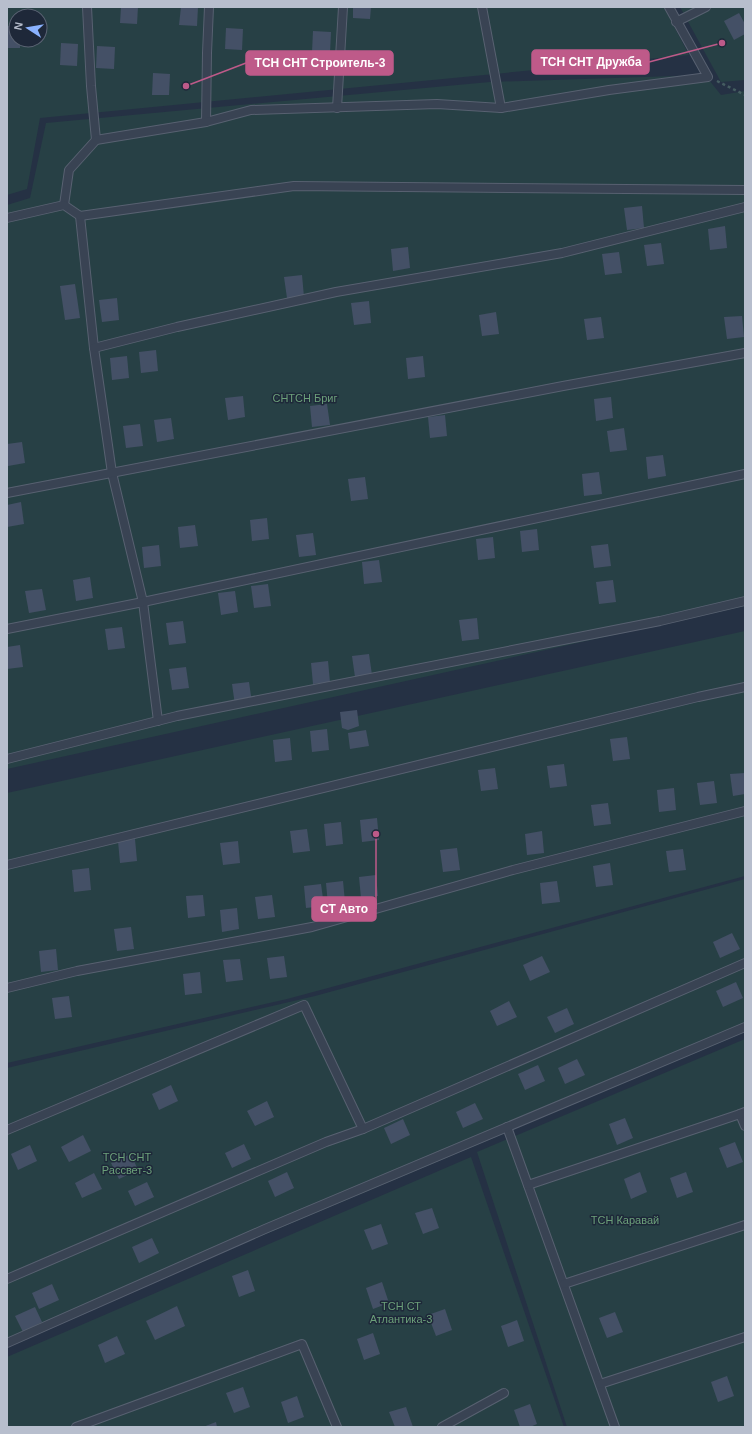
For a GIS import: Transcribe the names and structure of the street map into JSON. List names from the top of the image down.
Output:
{
  "parks": [
    "СНТСН Бриг",
    "ТСН СНТ Рассвет-3",
    "ТСН Каравай",
    "ТСН СТ Атлантика-3"
  ],
  "places": ["ТСН СНТ Дружба", "ТСН СНТ Строитель-3", "СТ Авто"],
  "north": "left"
}
